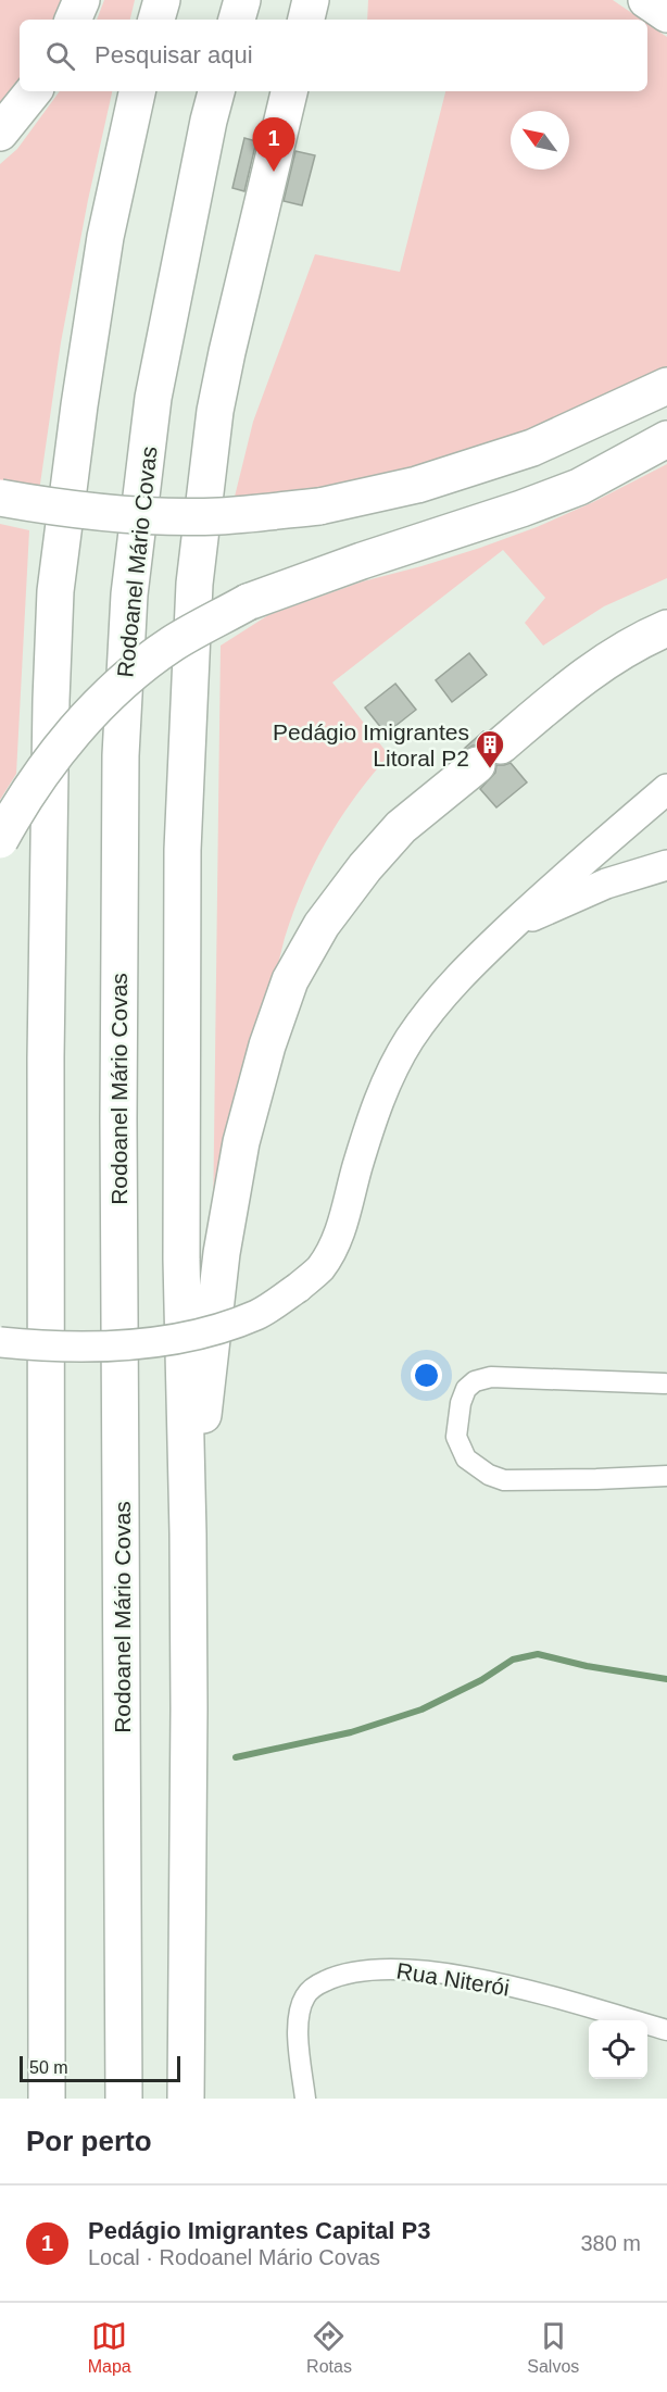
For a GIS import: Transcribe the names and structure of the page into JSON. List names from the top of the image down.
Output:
{
  "streets": {
    "highway": ["Rodoanel Mário Covas"],
    "street": ["Rua Niterói"]
  },
  "places": {
    "building": ["Pedágio Imigrantes Litoral P2"]
  },
  "scale_bar": "50 m",
  "north": "top left",
  "page": {
    "search": "Pesquisar aqui",
    "pins": "1",
    "scale": "50 m",
    "heading": "Por perto",
    "list": [
      {
        "mark": "1",
        "name": "Pedágio Imigrantes Capital P3",
        "note": "Local · Rodoanel Mário Covas",
        "value": "380 m"
      }
    ],
    "nav": ["Mapa", "Rotas", "Salvos"]
  }
}
